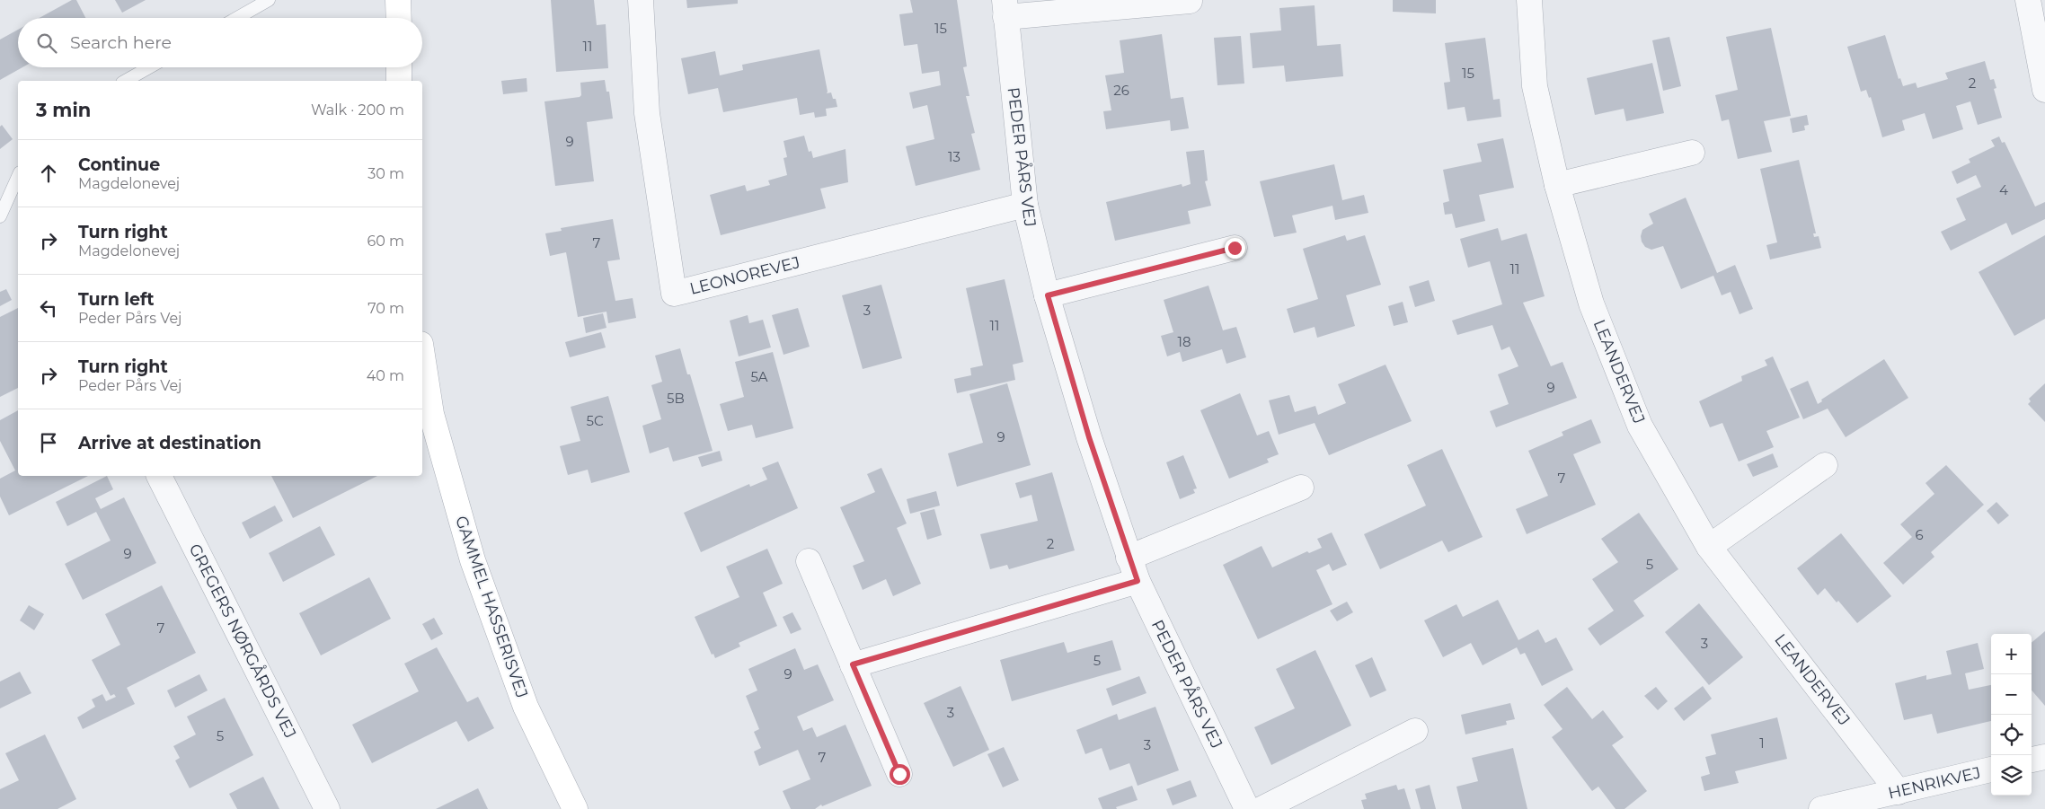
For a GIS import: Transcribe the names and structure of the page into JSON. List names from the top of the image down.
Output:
{
  "streets": {
    "street": [
      "PEDER PÅRS VEJ",
      "LEONOREVEJ",
      "LEANDERVEJ",
      "GAMMEL HASSERISVEJ",
      "GREGERS NØRGÅRDS VEJ",
      "HENRIKVEJ"
    ]
  },
  "crossings": [
    ["PEDER PÅRS VEJ", "LEONOREVEJ"],
    ["LEANDERVEJ", "HENRIKVEJ"]
  ],
  "house_numbers": [
    "15",
    "11",
    "15",
    "2",
    "26",
    "9",
    "13",
    "4",
    "7",
    "11",
    "3",
    "11",
    "18",
    "5A",
    "9",
    "5B",
    "5C",
    "9",
    "7",
    "6",
    "2",
    "9",
    "5",
    "7",
    "3",
    "5",
    "9",
    "3",
    "5",
    "1",
    "3",
    "7"
  ],
  "page": {
    "search": "Search here",
    "heading": ["3 min", "Walk · 200 m"],
    "list": [
      ["Continue", "Magdelonevej", "30 m"],
      ["Turn right", "Magdelonevej", "60 m"],
      ["Turn left", "Peder Pårs Vej", "70 m"],
      ["Turn right", "Peder Pårs Vej", "40 m"],
      "Arrive at destination"
    ],
    "map_buttons": ["+", "−"]
  }
}
